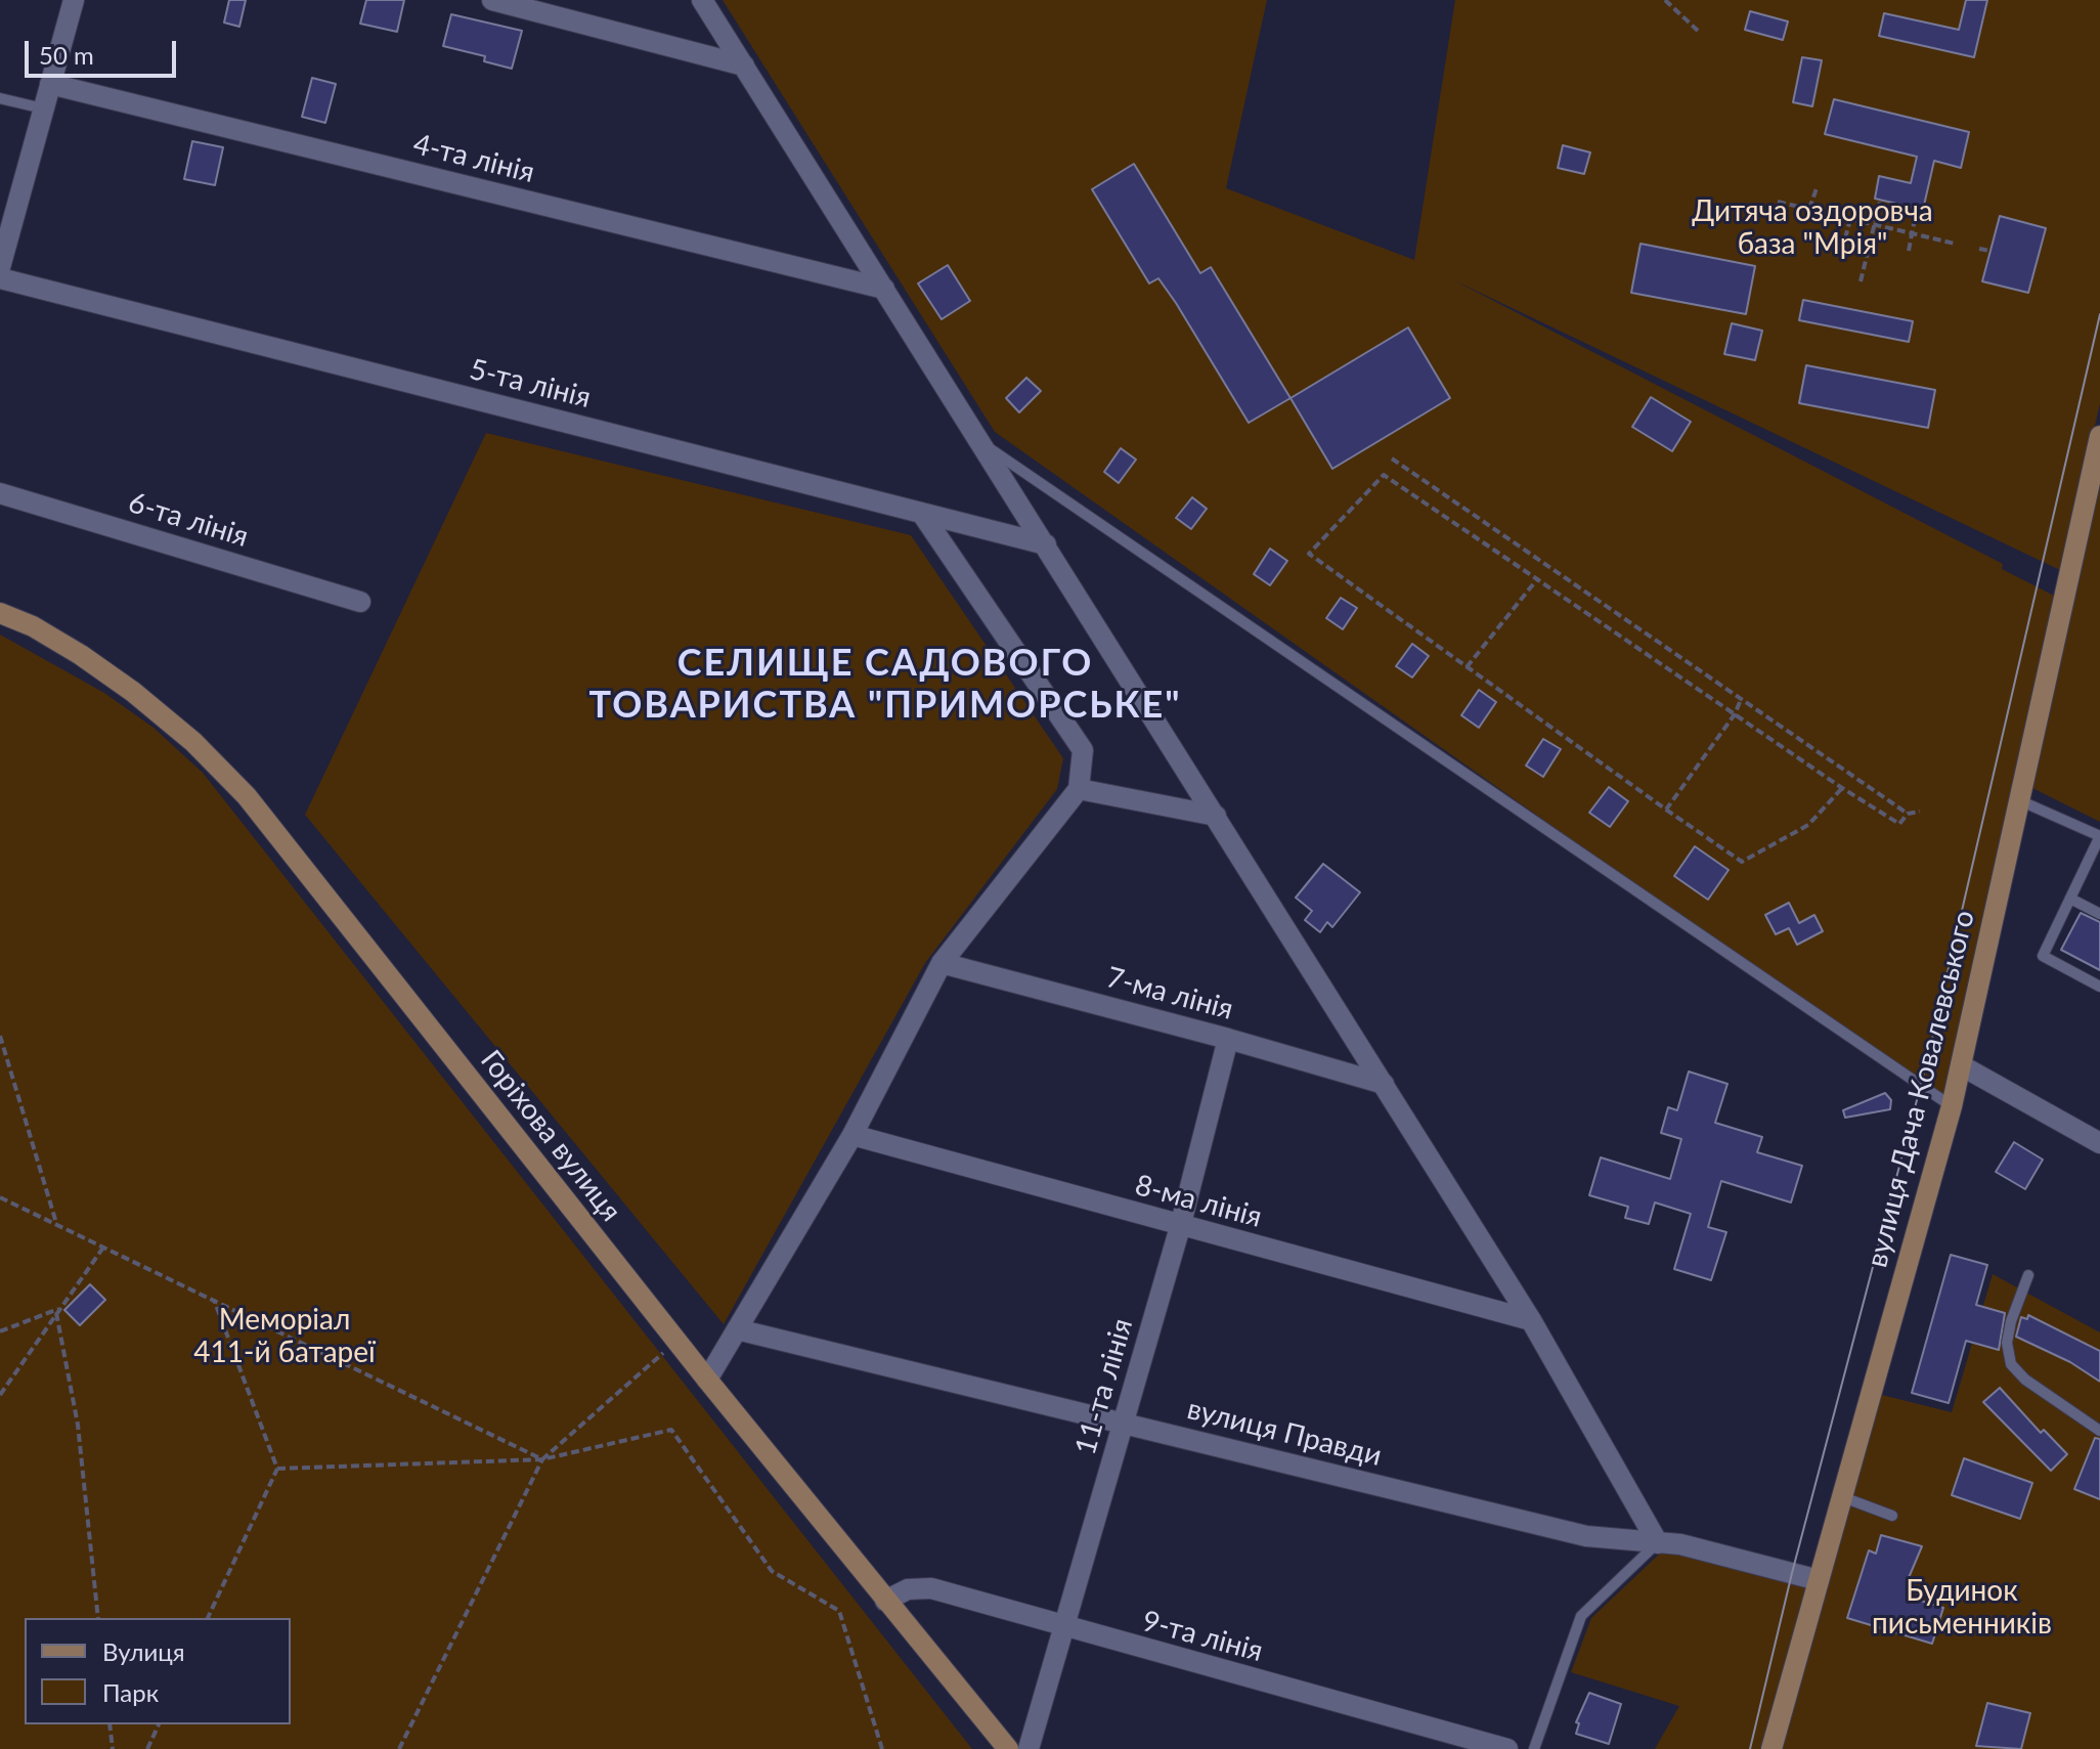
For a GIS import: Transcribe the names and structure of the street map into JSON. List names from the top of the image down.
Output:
{
  "streets": {
    "street": [
      "4-та лінія",
      "5-та лінія",
      "6-та лінія",
      "7-ма лінія",
      "вулиця Дача Ковалевського",
      "Горіхова вулиця",
      "8-ма лінія",
      "11-та лінія",
      "вулиця Правди",
      "9-та лінія"
    ]
  },
  "crossings": [
    ["7-ма лінія", "11-та лінія"],
    ["вулиця Дача Ковалевського", "вулиця Правди"],
    ["Горіхова вулиця", "9-та лінія"],
    ["8-ма лінія", "11-та лінія"],
    ["11-та лінія", "вулиця Правди"],
    ["11-та лінія", "9-та лінія"]
  ],
  "districts": ["СЕЛИЩЕ САДОВОГО ТОВАРИСТВА \"ПРИМОРСЬКЕ\""],
  "parks": ["Дитяча оздоровча база \"Мрія\"", "Меморіал 411-й батареї", "Будинок письменників"],
  "legend": ["Вулиця", "Парк"],
  "scale_bar": "50 m"
}
